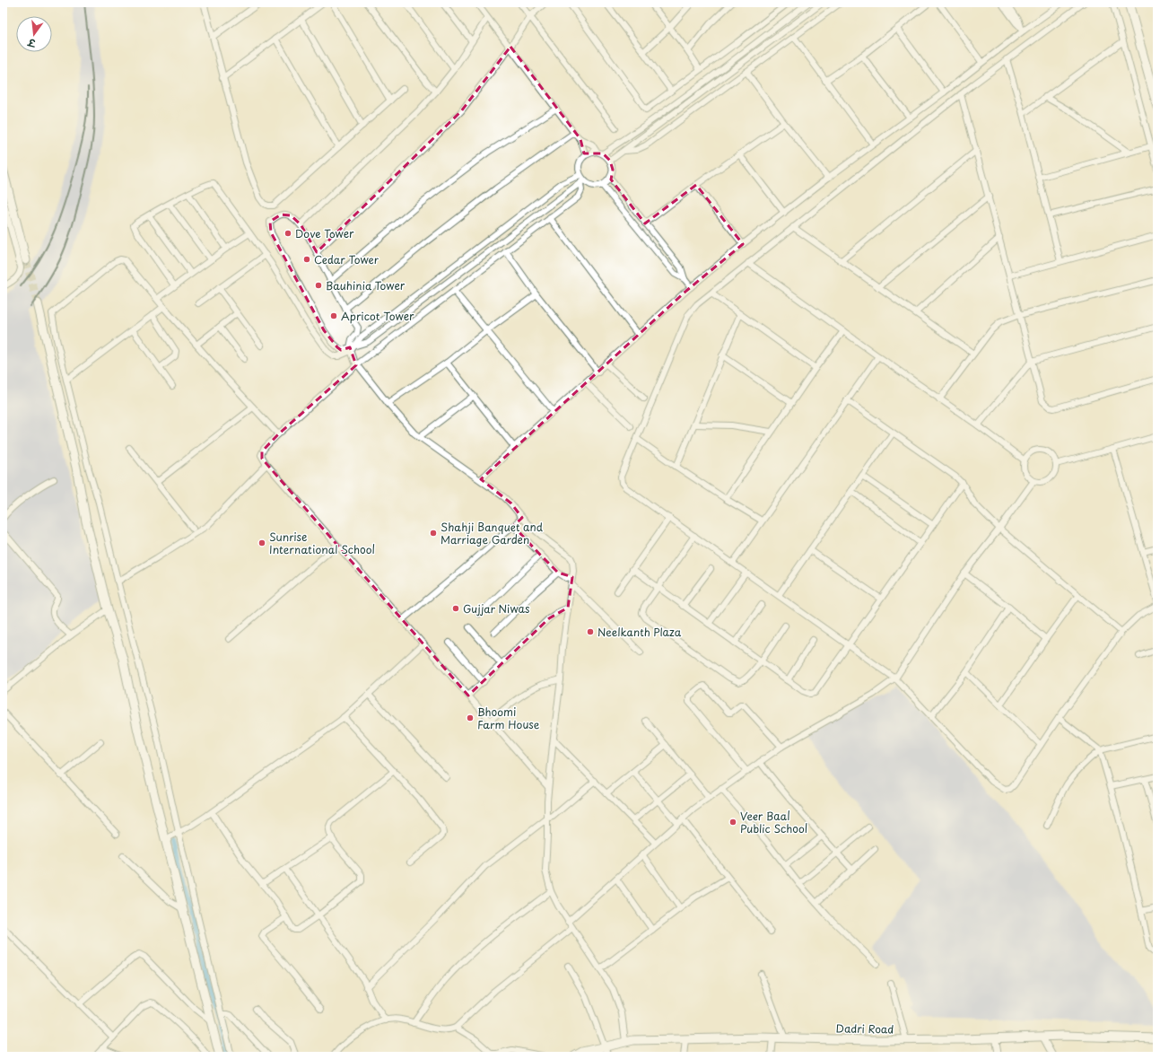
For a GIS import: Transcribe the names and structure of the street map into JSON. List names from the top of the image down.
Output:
{
  "streets": {
    "street": ["Dadri Road"]
  },
  "places": [
    "Dove Tower",
    "Cedar Tower",
    "Bauhinia Tower",
    "Apricot Tower",
    "Shahji Banquet and Marriage Garden",
    "Sunrise International School",
    "Gujjar Niwas",
    "Neelkanth Plaza",
    "Bhoomi Farm House",
    "Veer Baal Public School"
  ],
  "north": "bottom"
}
